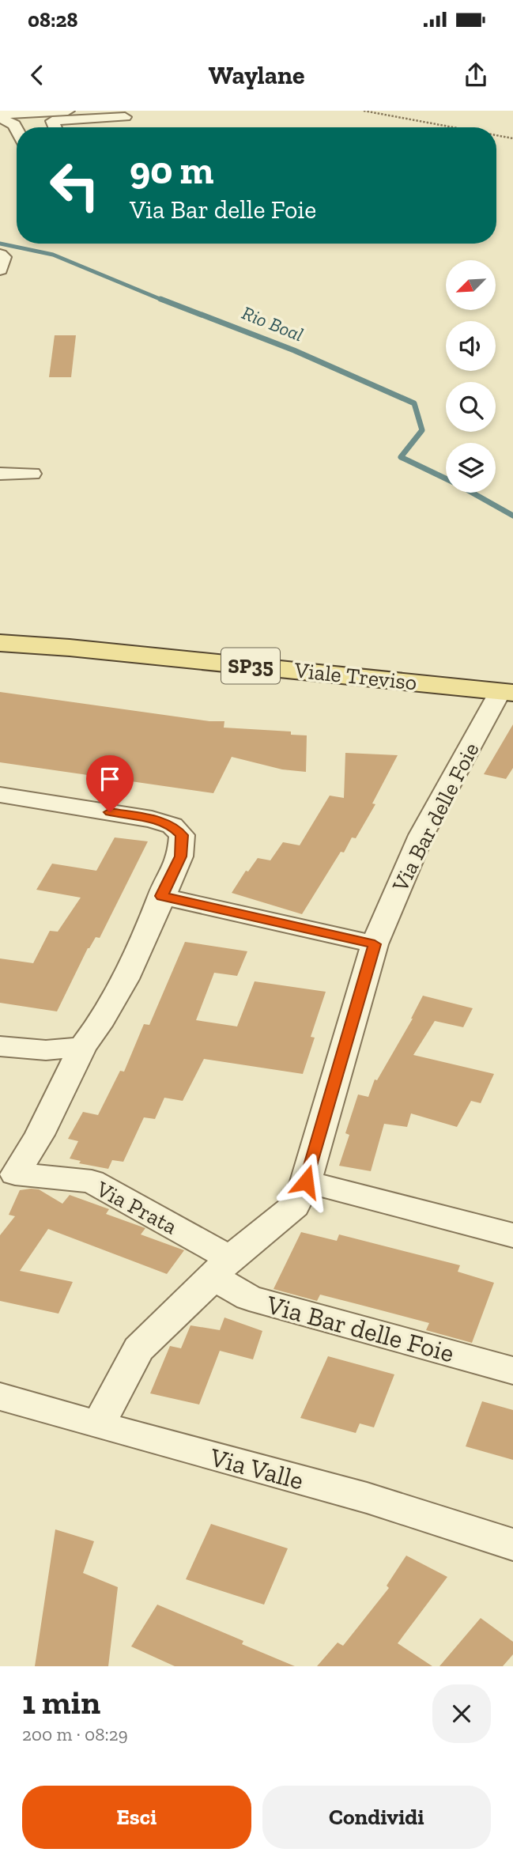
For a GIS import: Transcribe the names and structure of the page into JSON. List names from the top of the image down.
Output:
{
  "streets": {
    "main road": ["SP35", "Viale Treviso"],
    "street": ["Via Bar delle Foie", "Via Prata", "Via Valle"]
  },
  "crossings": [
    ["Viale Treviso", "Via Bar delle Foie"],
    ["Via Bar delle Foie", "Via Prata"],
    ["Via Bar delle Foie", "Via Valle"]
  ],
  "water": ["Rio Boal"],
  "north": "bottom left",
  "page": {
    "status": "08:28",
    "header": "Waylane",
    "turn": ["90 m", "Via Bar delle Foie"],
    "heading": ["1 min", "200 m · 08:29"],
    "buttons": ["Esci", "Condividi"]
  }
}
